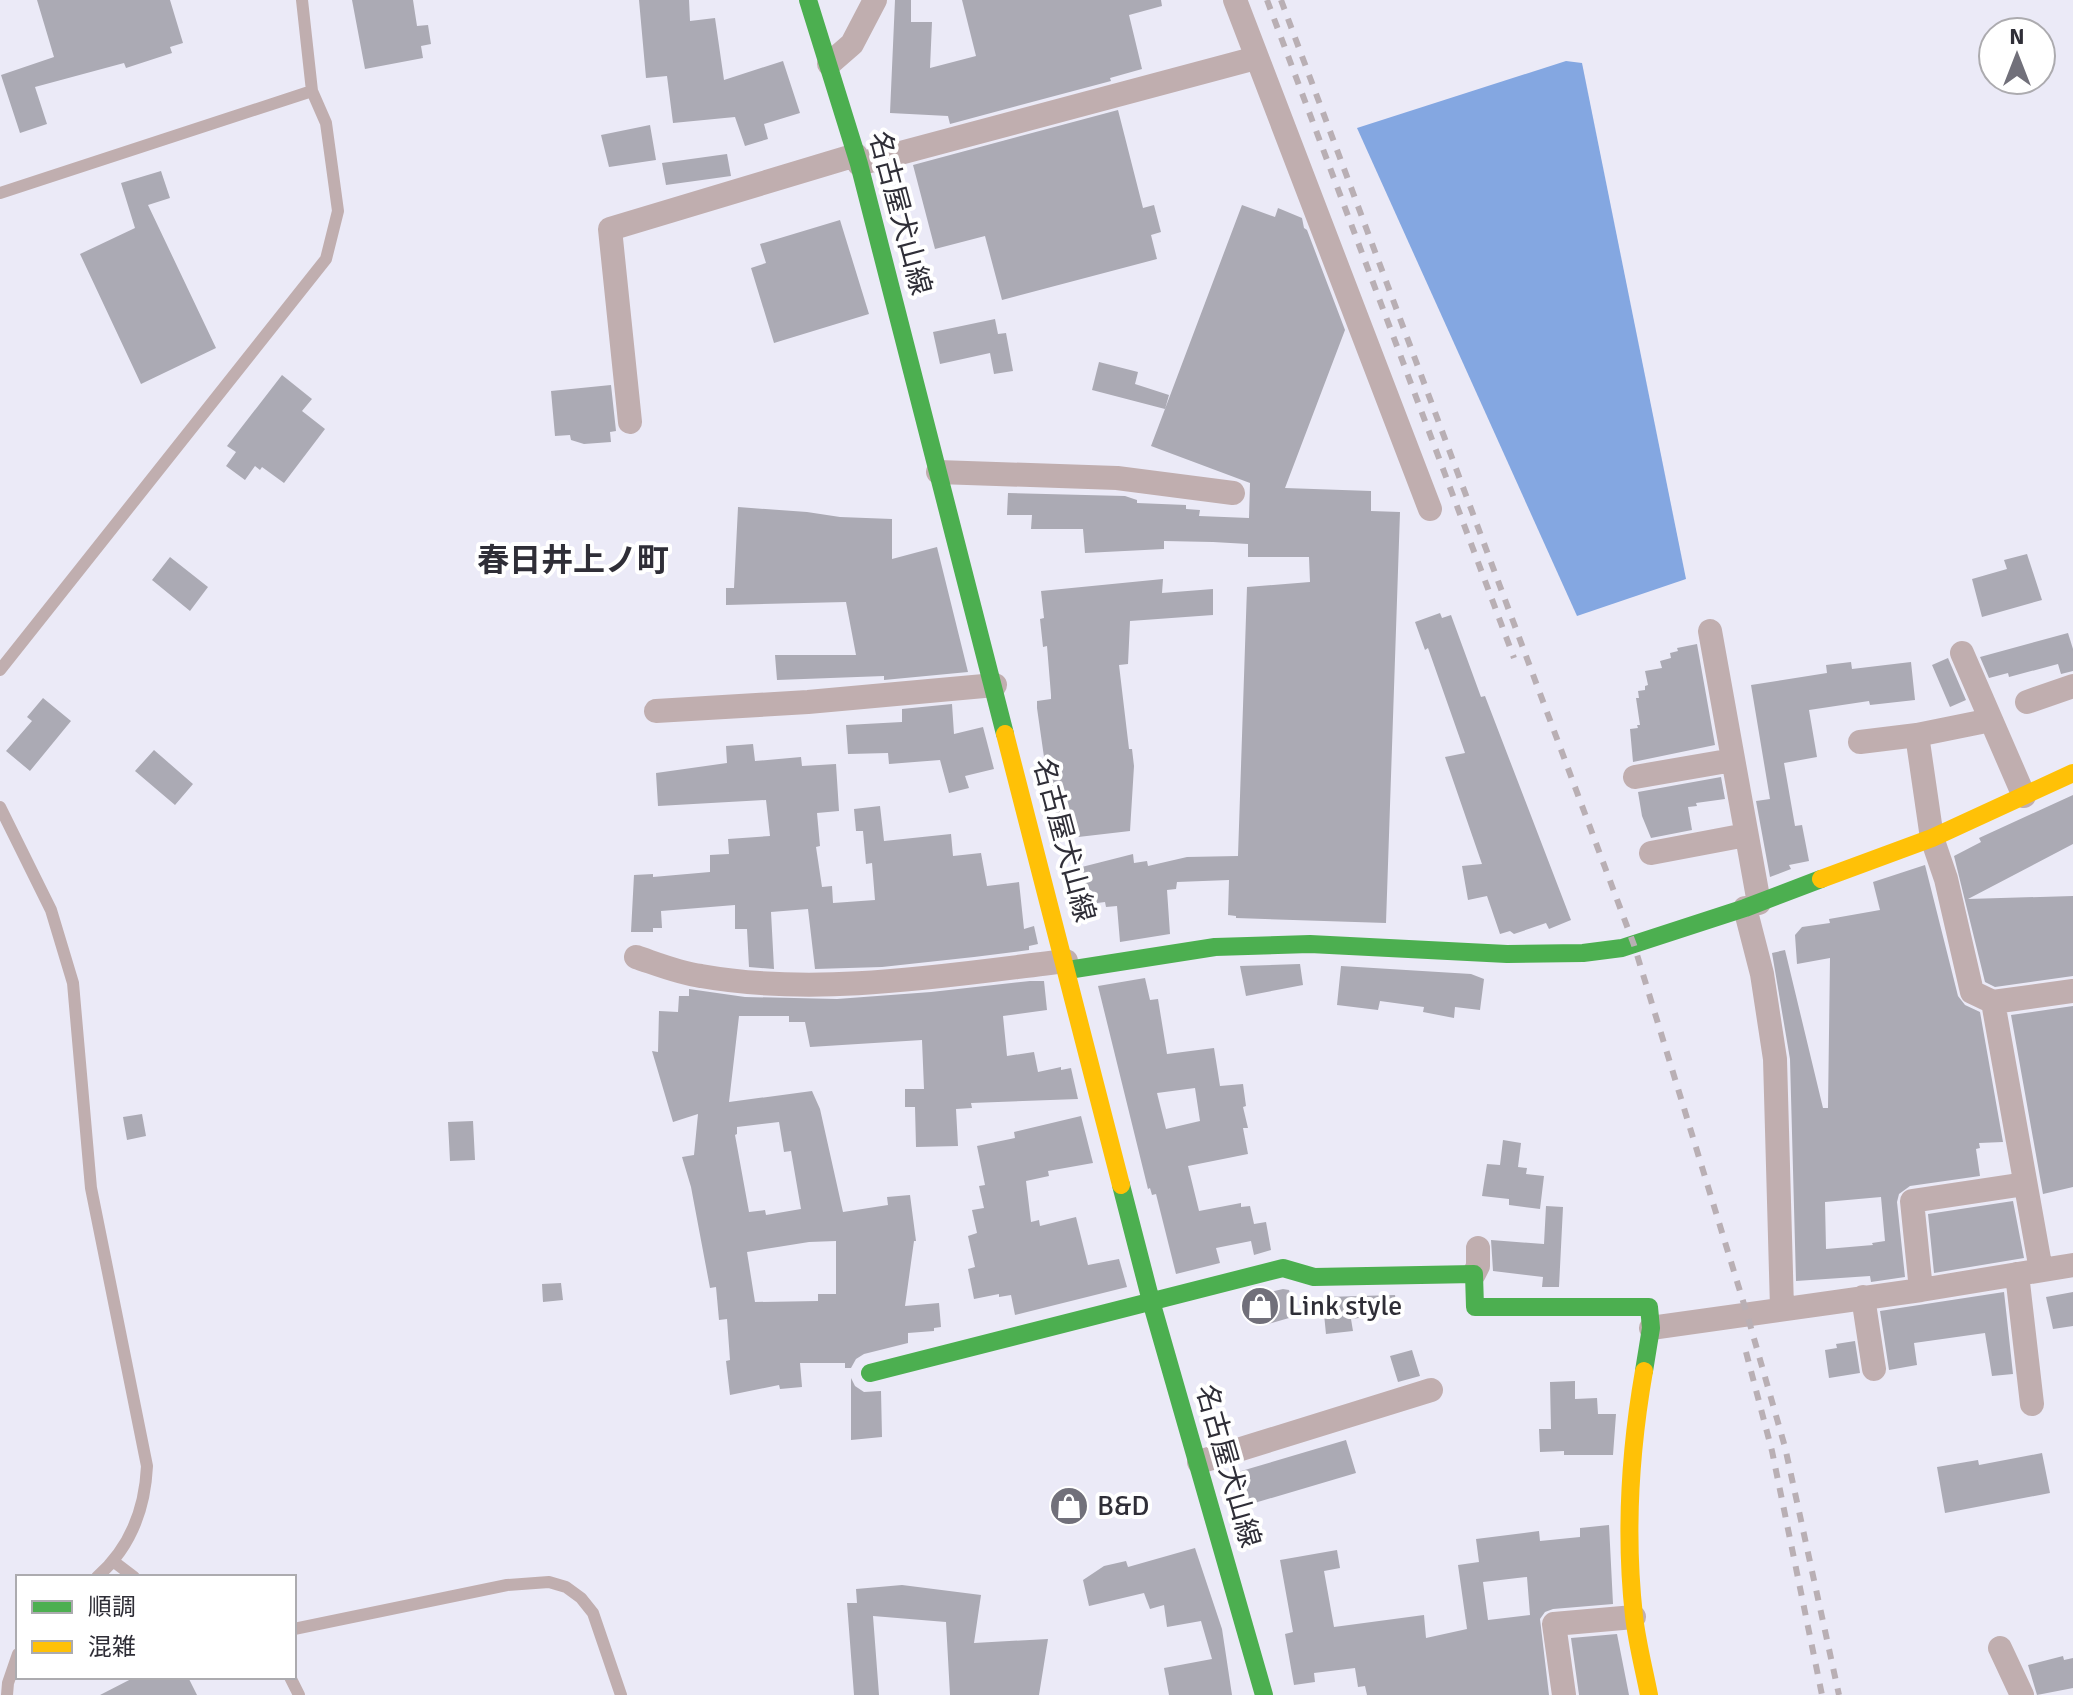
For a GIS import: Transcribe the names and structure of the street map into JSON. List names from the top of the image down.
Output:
{
  "streets": {
    "street": ["名古屋犬山線"]
  },
  "districts": ["春日井上ノ町"],
  "places": {
    "shop": ["Link style", "B&D"]
  },
  "legend": ["順調", "混雑"],
  "north": "top"
}
